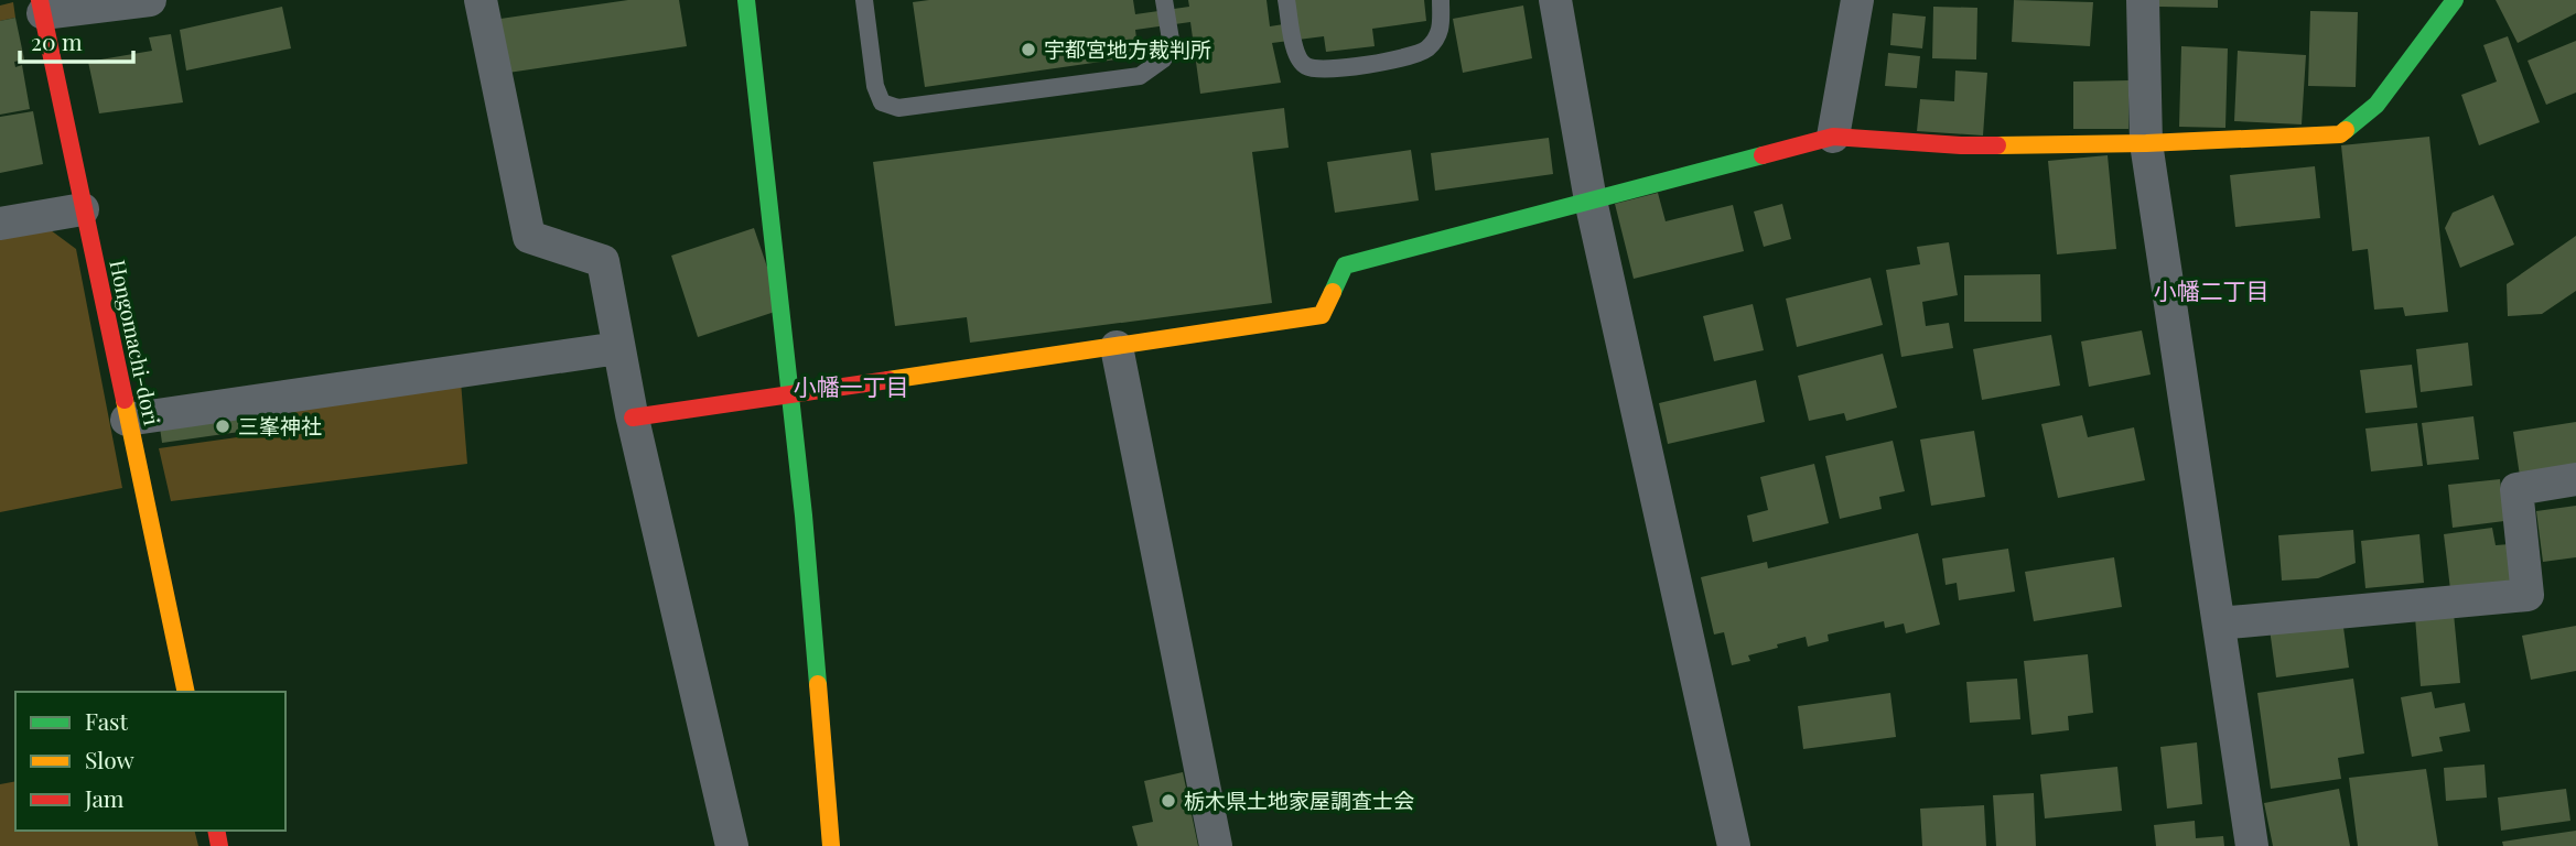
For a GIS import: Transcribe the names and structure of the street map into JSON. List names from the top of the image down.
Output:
{
  "streets": {
    "street": ["Hongomachi-dori"]
  },
  "districts": ["小幡二丁目", "小幡一丁目"],
  "places": ["宇都宮地方裁判所", "三峯神社", "栃木県土地家屋調査士会"],
  "legend": ["Fast", "Slow", "Jam"],
  "scale_bar": "20 m"
}
